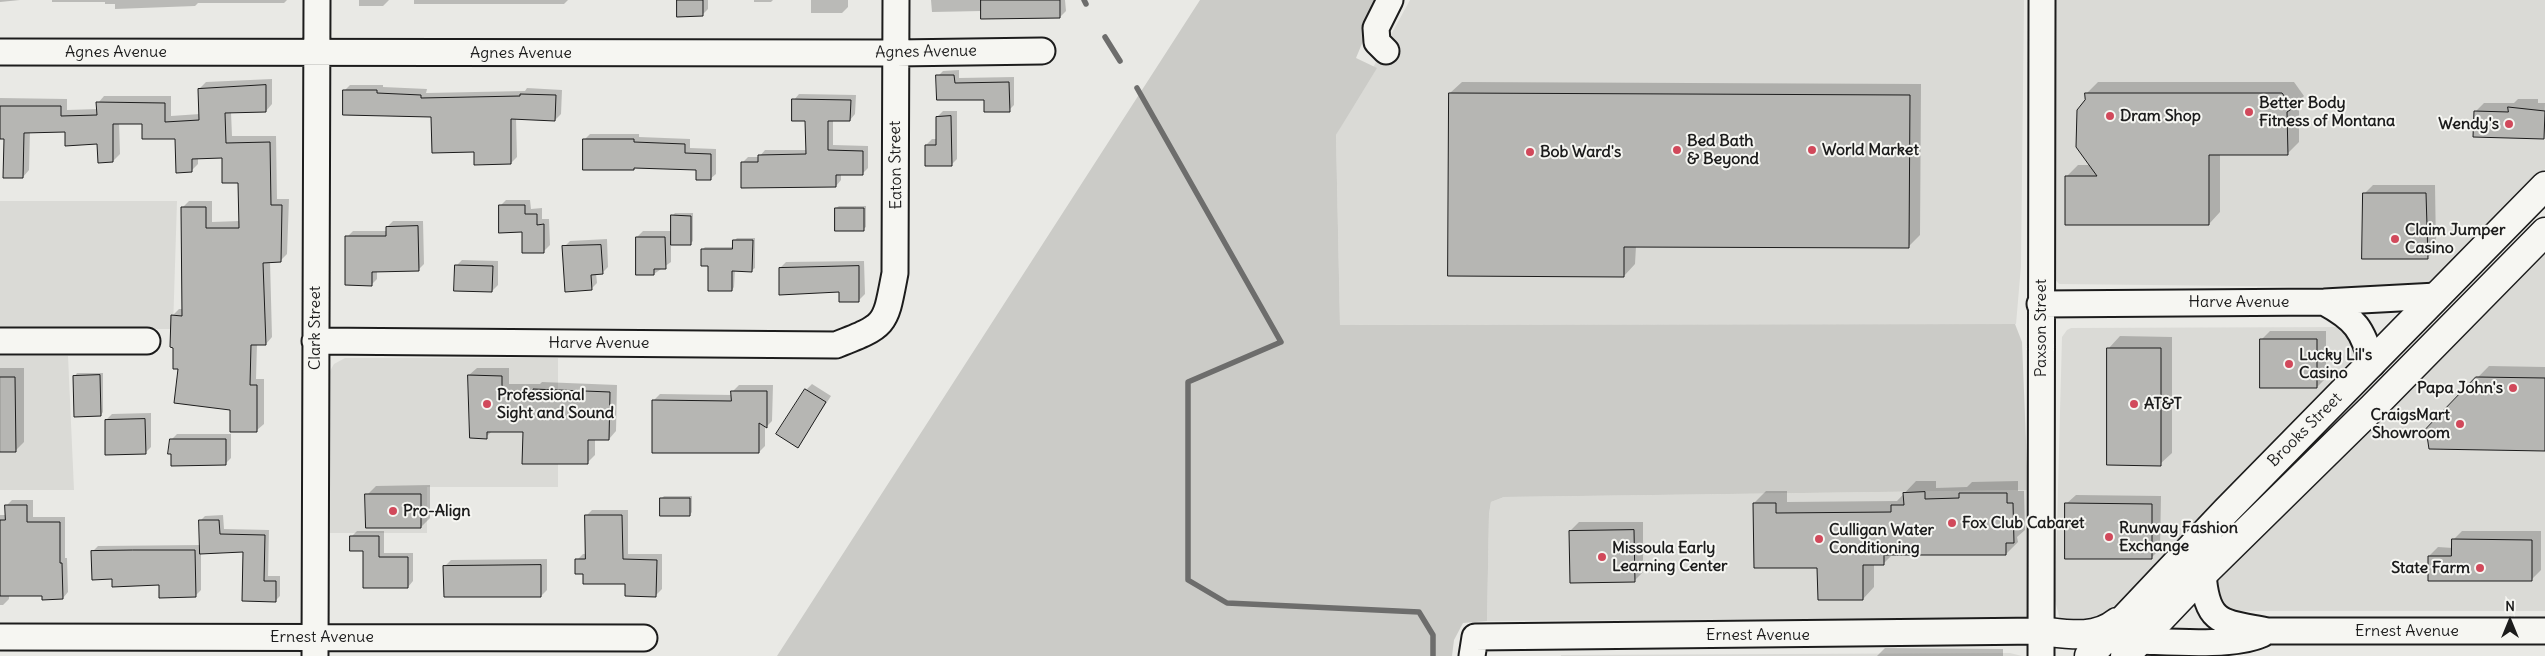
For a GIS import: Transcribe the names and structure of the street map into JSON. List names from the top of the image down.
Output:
{
  "streets": {
    "highway": ["Brooks Street"],
    "street": [
      "Agnes Avenue",
      "Eaton Street",
      "Harve Avenue",
      "Clark Street",
      "Paxson Street",
      "Ernest Avenue"
    ]
  },
  "crossings": [
    ["Agnes Avenue", "Eaton Street"],
    ["Agnes Avenue", "Clark Street"],
    ["Eaton Street", "Harve Avenue"],
    ["Harve Avenue", "Clark Street"],
    ["Harve Avenue", "Paxson Street"],
    ["Harve Avenue", "Brooks Street"],
    ["Clark Street", "Ernest Avenue"],
    ["Paxson Street", "Ernest Avenue"],
    ["Brooks Street", "Ernest Avenue"]
  ],
  "places": [
    "Better Body Fitness of Montana",
    "Dram Shop",
    "Wendy's",
    "Bed Bath & Beyond",
    "World Market",
    "Bob Ward's",
    "Claim Jumper Casino",
    "Lucky Lil's Casino",
    "Papa John's",
    "Professional Sight and Sound",
    "AT&T",
    "CraigsMart Showroom",
    "Pro-Align",
    "Fox Club Cabaret",
    "Runway Fashion Exchange",
    "Culligan Water Conditioning",
    "Missoula Early Learning Center",
    "State Farm"
  ],
  "north": "top"
}
